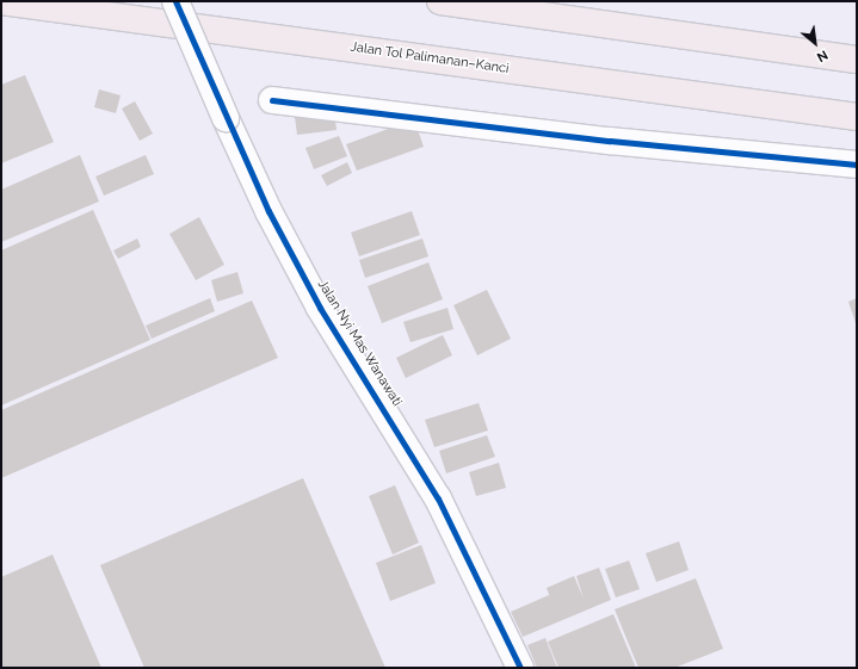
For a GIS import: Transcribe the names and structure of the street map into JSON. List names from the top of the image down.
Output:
{
  "streets": {
    "highway": ["Jalan Tol Palimanan–Kanci"],
    "street": ["Jalan Nyi Mas Wanawati"]
  },
  "north": "bottom right"
}
